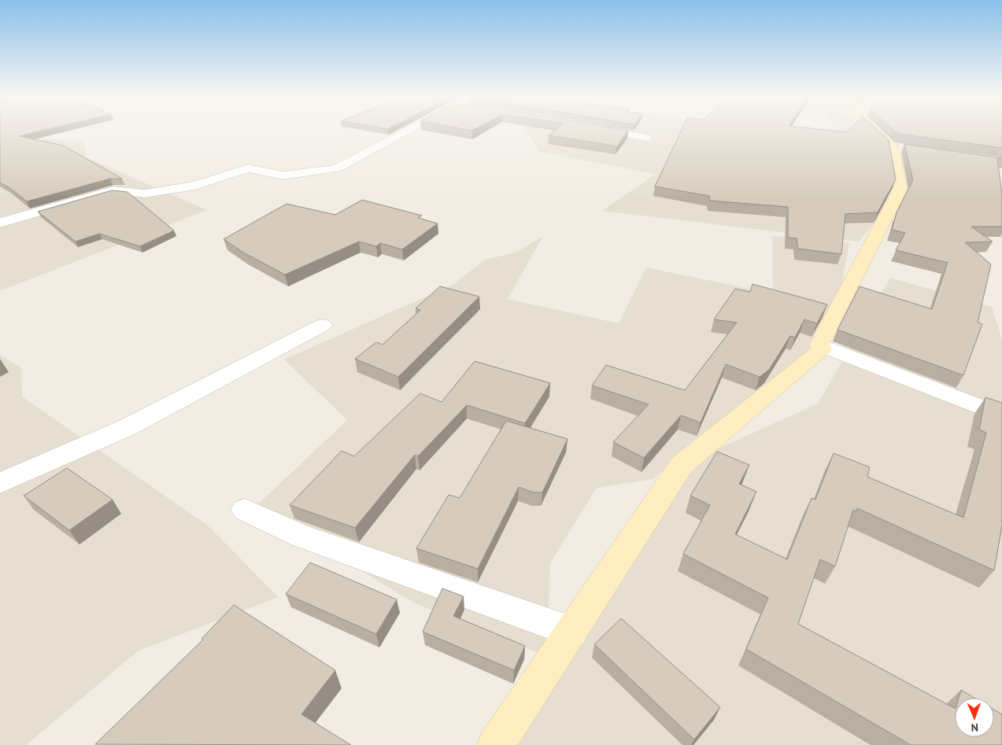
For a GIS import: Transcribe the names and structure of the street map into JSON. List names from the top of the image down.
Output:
{
  "north": "bottom"
}
